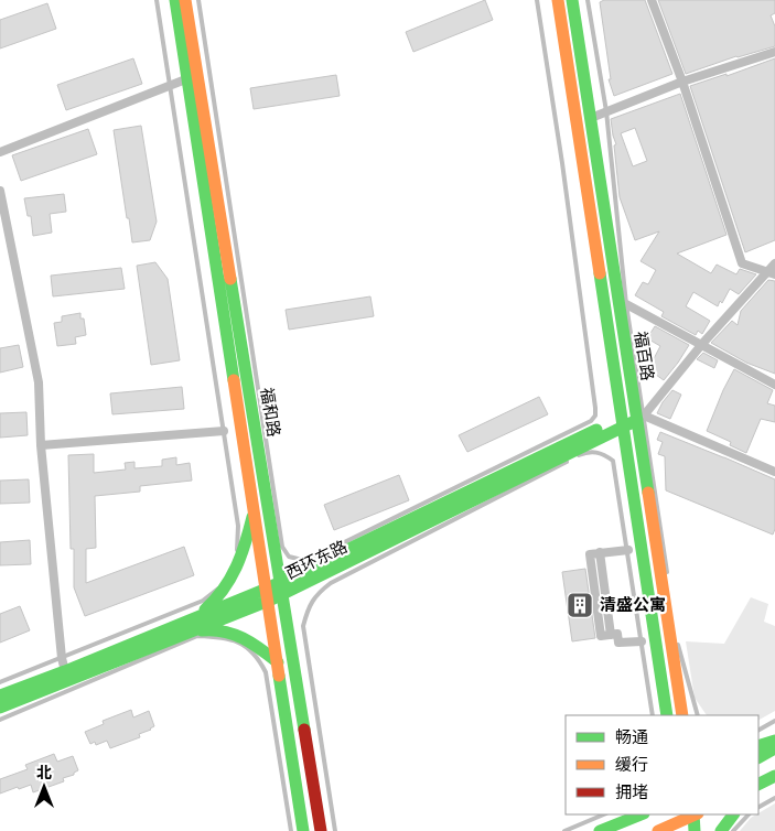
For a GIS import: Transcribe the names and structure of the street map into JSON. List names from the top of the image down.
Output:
{
  "streets": {
    "street": ["福百路", "福和路", "西环东路"]
  },
  "crossings": [
    ["福百路", "西环东路"],
    ["福和路", "西环东路"]
  ],
  "places": {
    "building": ["清盛公寓"]
  },
  "legend": ["畅通", "缓行", "拥堵"],
  "north": "top"
}
